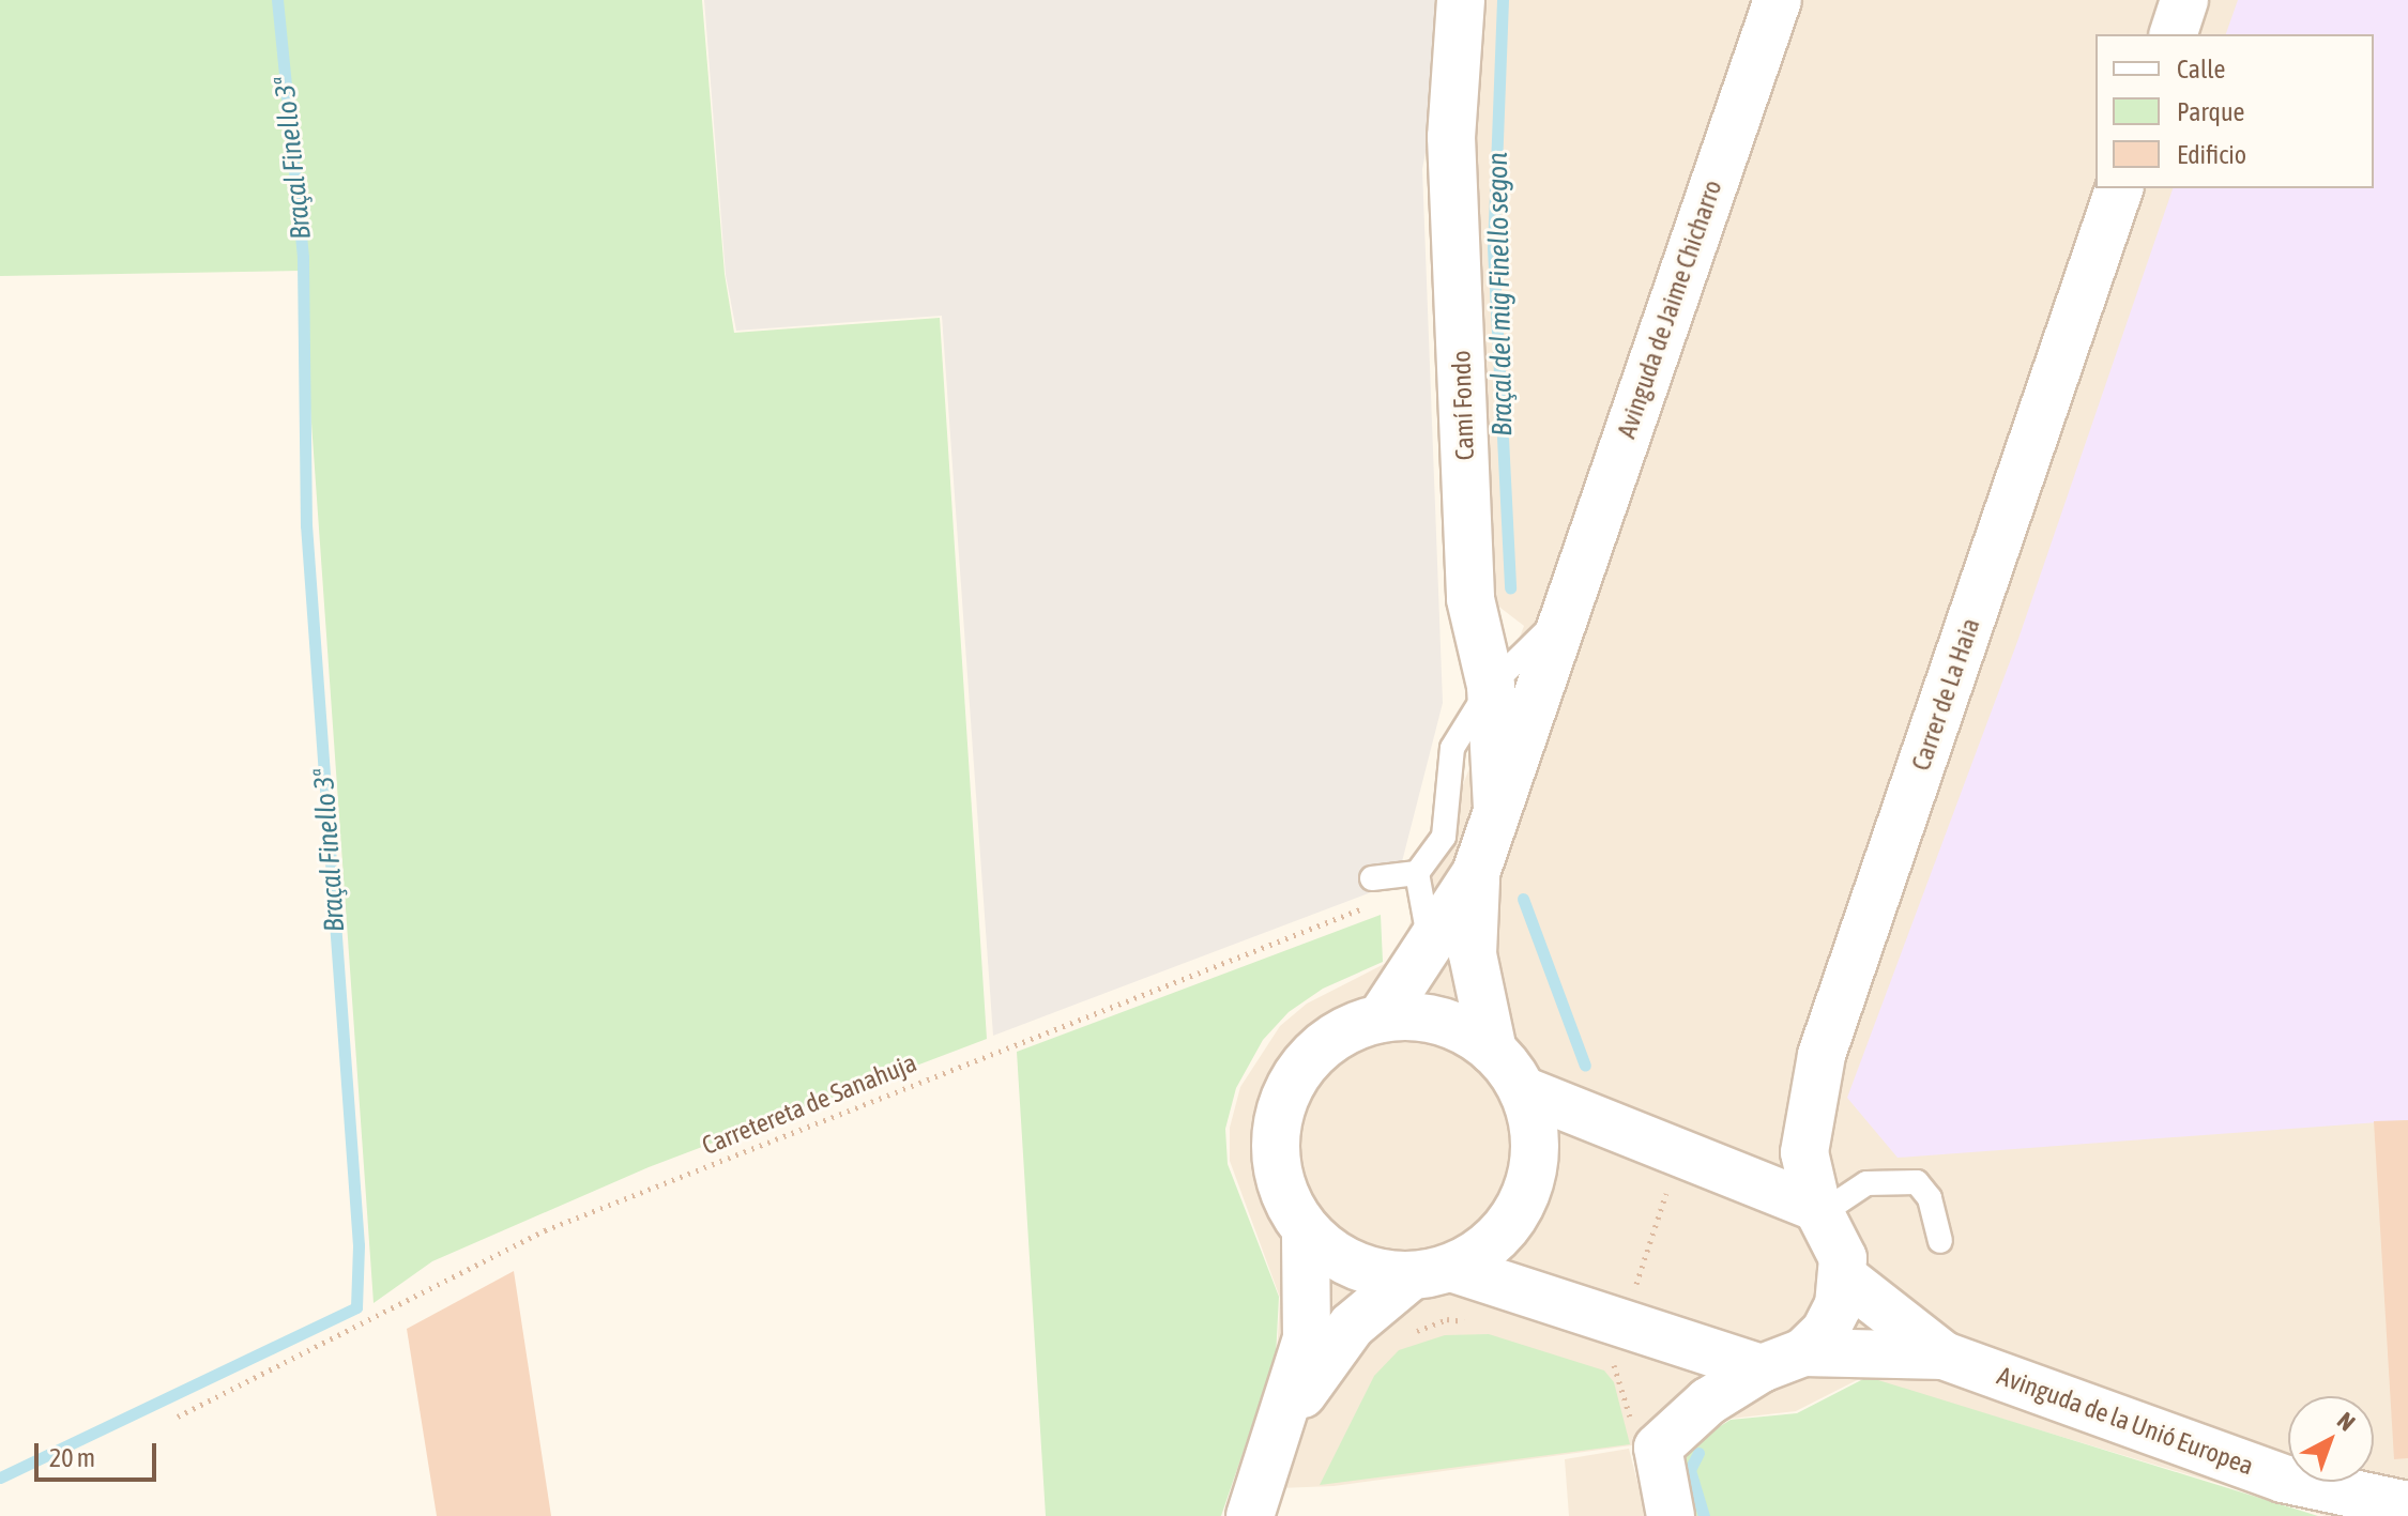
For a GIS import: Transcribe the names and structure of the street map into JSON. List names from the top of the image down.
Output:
{
  "streets": {
    "street": [
      "Avinguda de Jaime Chicharro",
      "Camí Fondo",
      "Carrer de La Haia",
      "Avinguda de la Unió Europea"
    ],
    "path": ["Carretereta de Sanahuja"]
  },
  "crossings": [
    ["Avinguda de Jaime Chicharro", "Camí Fondo"]
  ],
  "water": ["Braçal Finello 3ª", "Braçal del mig Finello segon"],
  "legend": ["Calle", "Parque", "Edificio"],
  "scale_bar": "20 m",
  "north": "top right"
}
